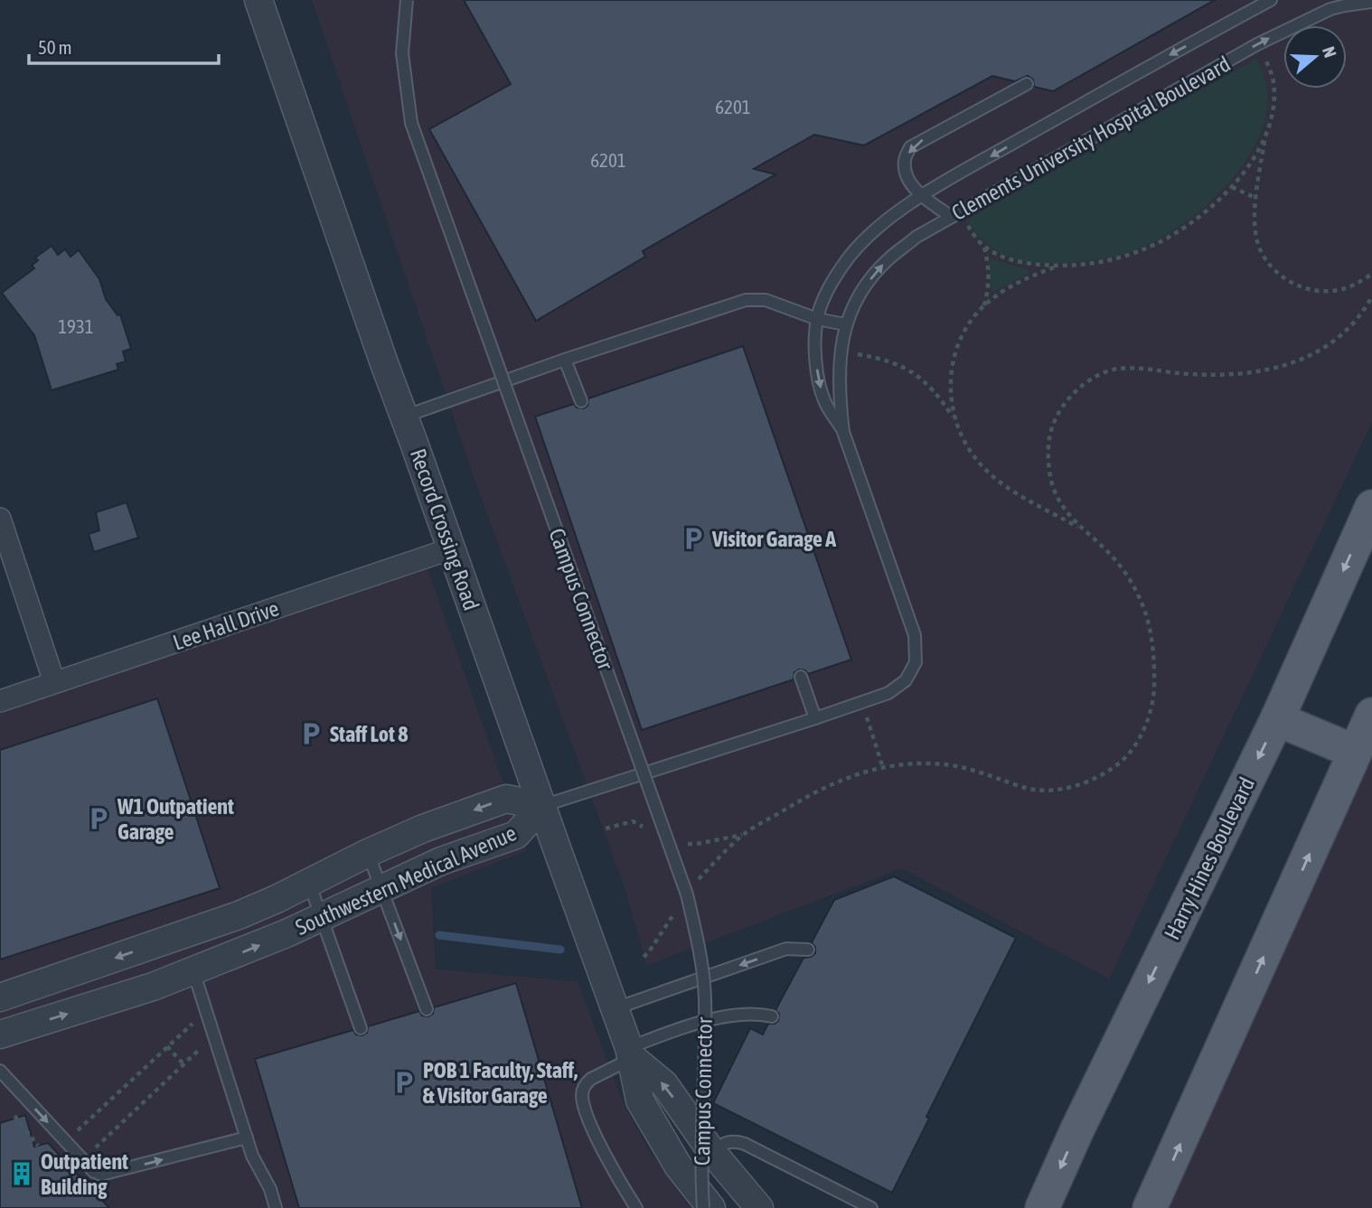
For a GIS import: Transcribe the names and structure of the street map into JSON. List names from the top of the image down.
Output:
{
  "streets": {
    "main road": ["Harry Hines Boulevard"],
    "street": ["Record Crossing Road", "Lee Hall Drive", "Southwestern Medical Avenue"],
    "lane": ["Clements University Hospital Boulevard", "Campus Connector"]
  },
  "crossings": [
    ["Record Crossing Road", "Lee Hall Drive"],
    ["Record Crossing Road", "Southwestern Medical Avenue"]
  ],
  "places": {
    "parking": [
      "Visitor Garage A",
      "Staff Lot 8",
      "W1 Outpatient Garage",
      "POB 1 Faculty, Staff, & Visitor Garage"
    ],
    "building": ["Outpatient Building"]
  },
  "house_numbers": ["6201", "6201", "1931"],
  "scale_bar": "50 m",
  "north": "right"
}
